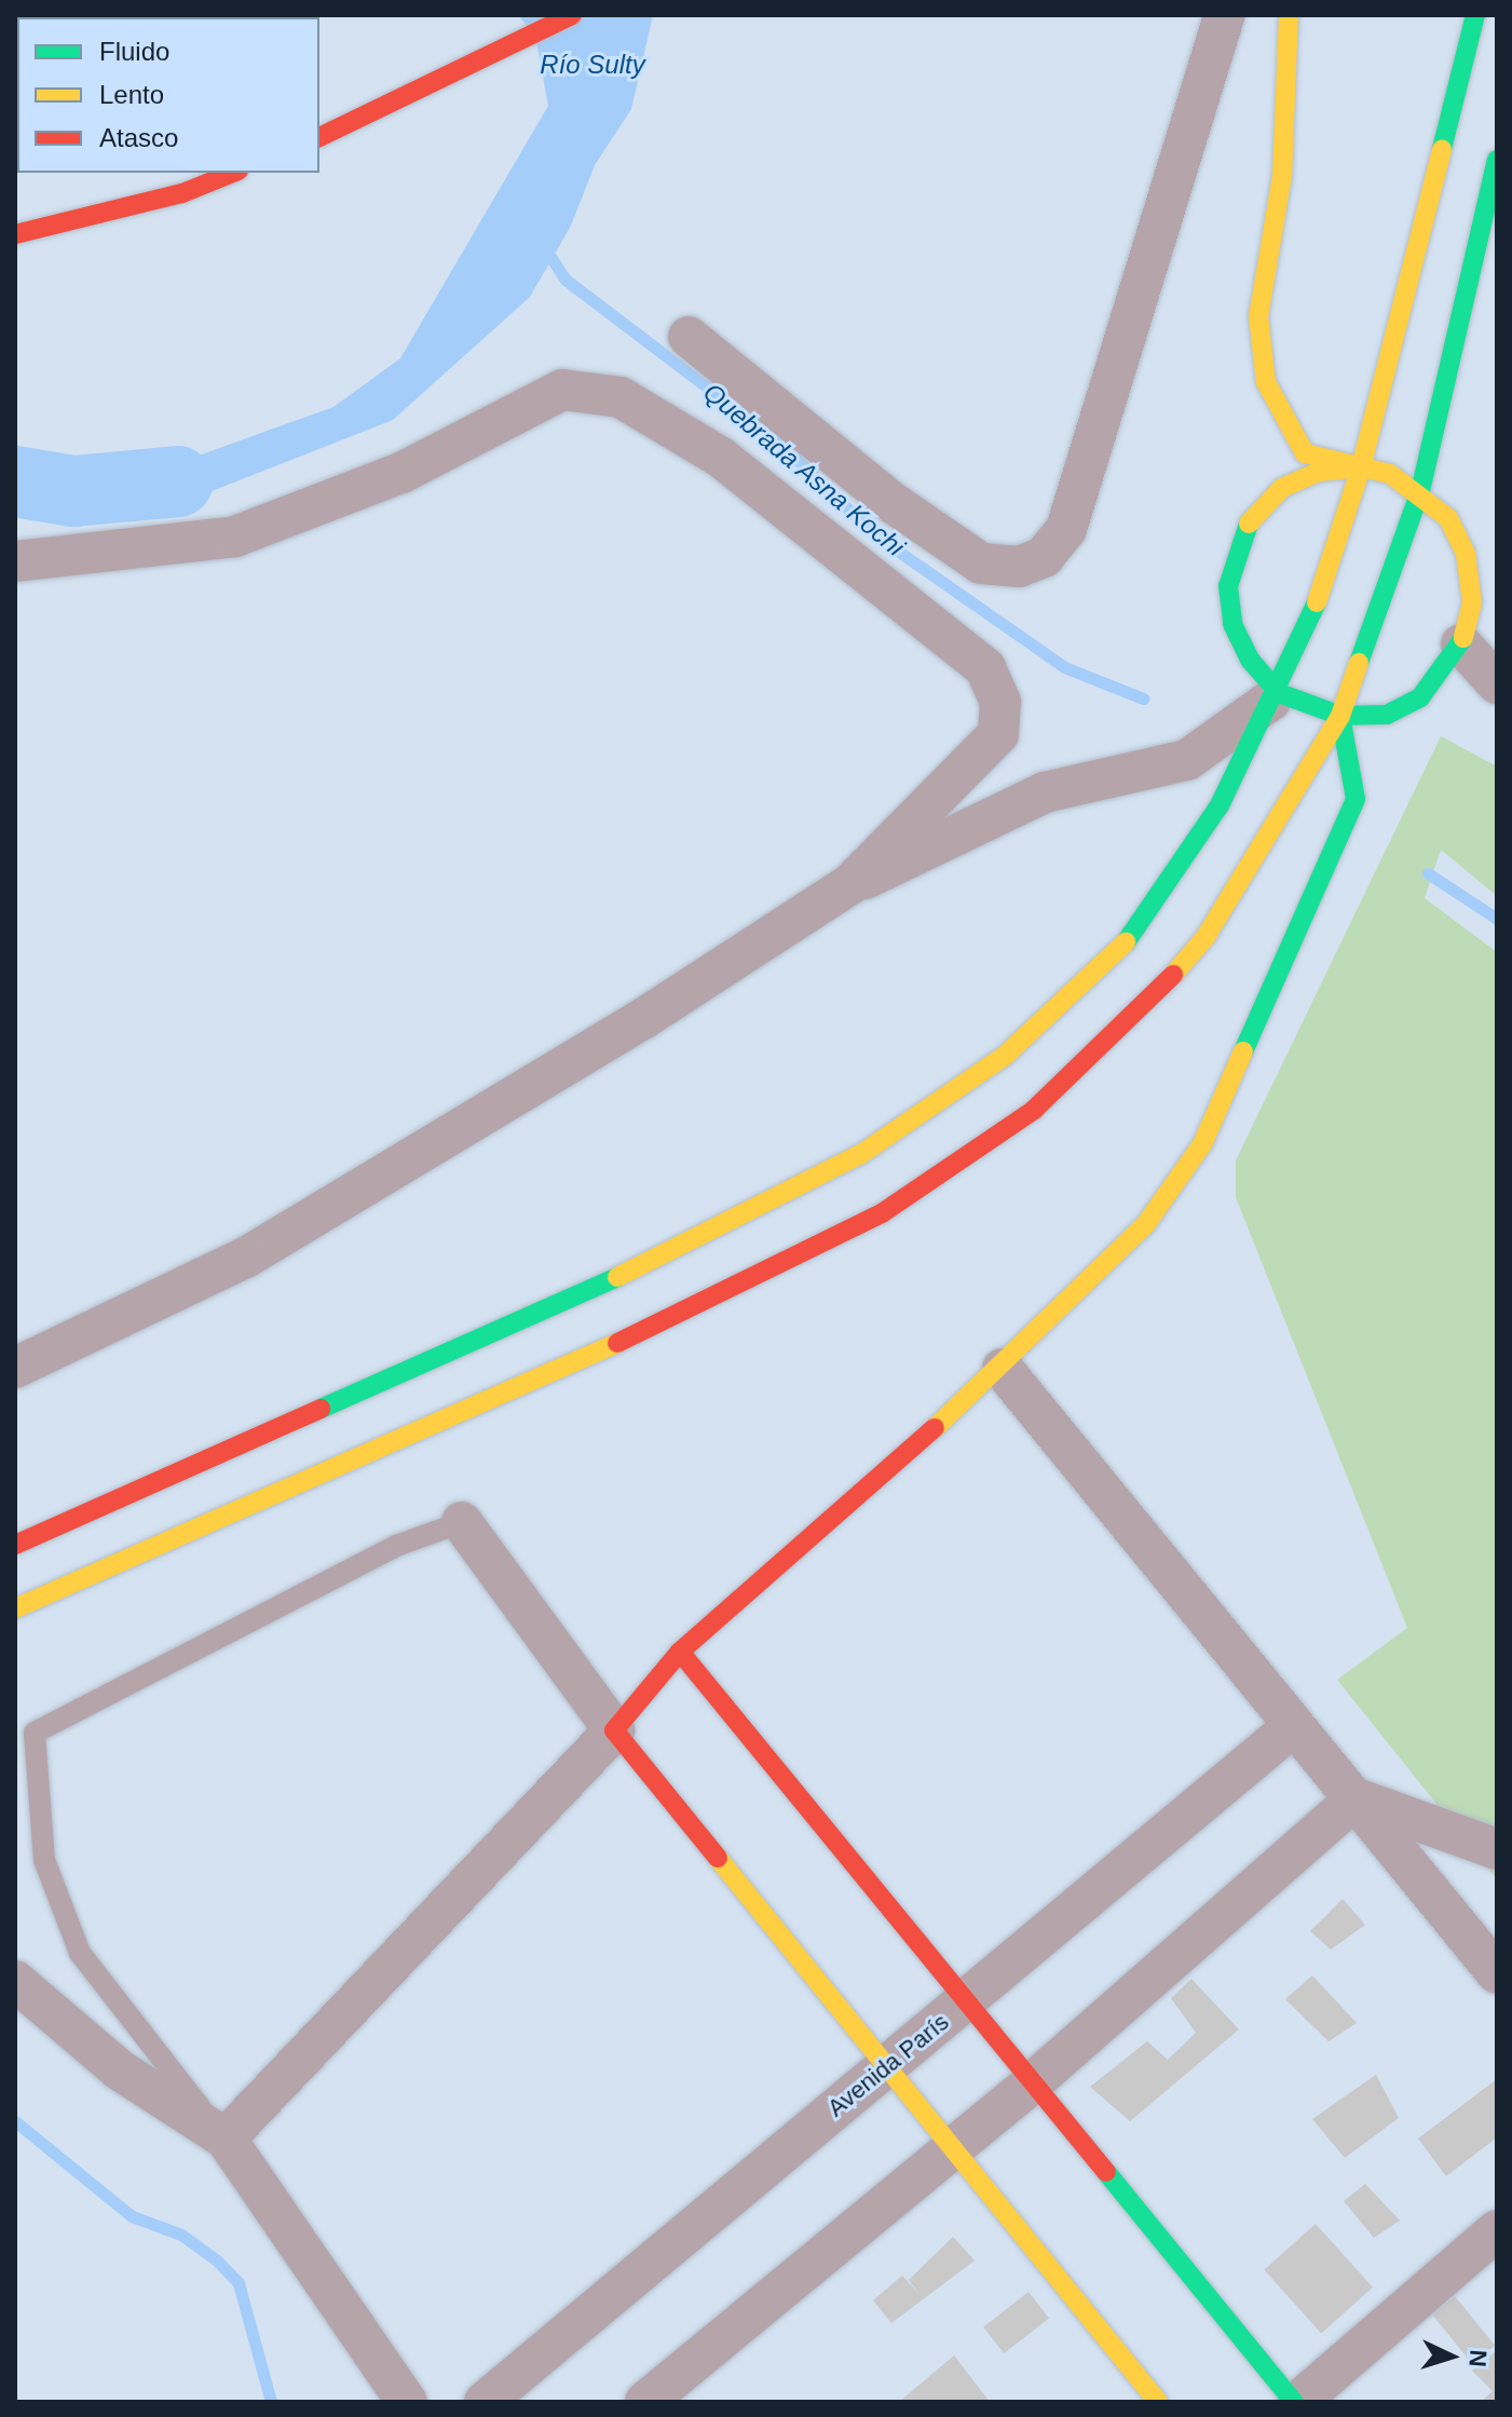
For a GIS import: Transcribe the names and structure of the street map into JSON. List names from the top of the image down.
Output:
{
  "streets": {
    "street": ["Avenida París"]
  },
  "water": ["Río Sulty", "Quebrada Asna Kochi"],
  "legend": ["Fluido", "Lento", "Atasco"],
  "north": "right"
}
